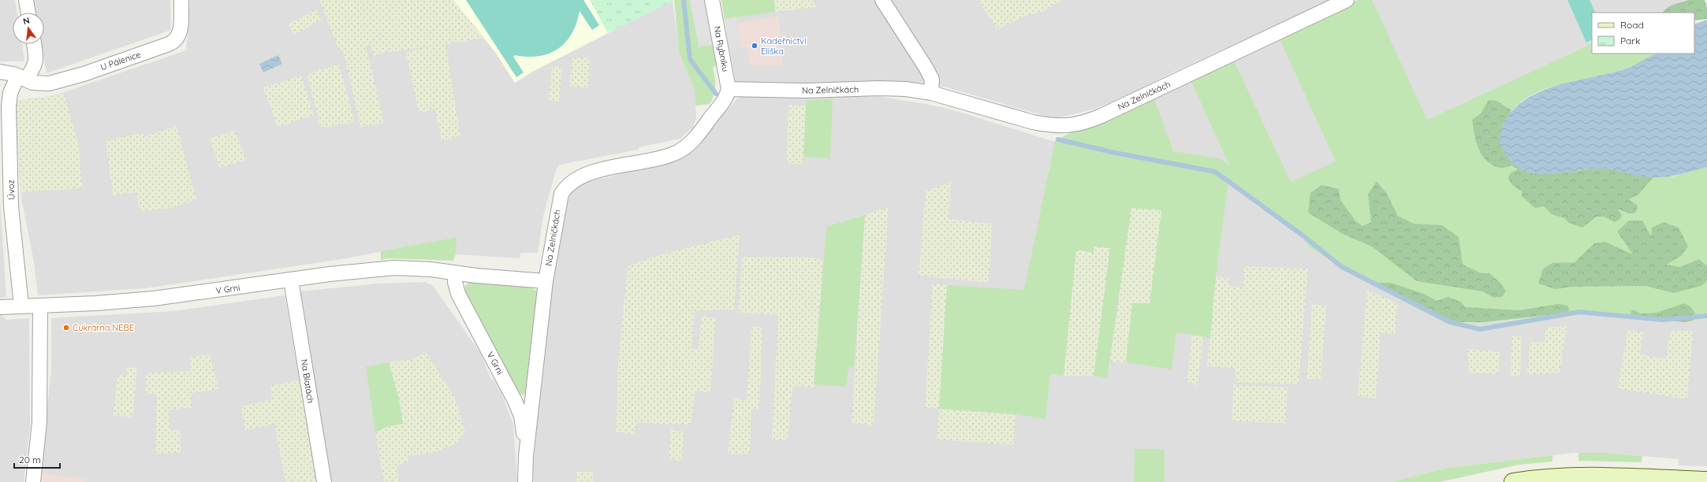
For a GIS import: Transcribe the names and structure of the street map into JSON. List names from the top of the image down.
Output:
{
  "streets": {
    "street": [
      "Na Rybníku",
      "U Pálenice",
      "Na Zelničkách",
      "Úvoz",
      "V Grni",
      "Na Blatách"
    ]
  },
  "crossings": [
    ["Na Rybníku", "Na Zelničkách"],
    ["U Pálenice", "Úvoz"],
    ["Na Zelničkách", "V Grni"],
    ["Úvoz", "V Grni"],
    ["V Grni", "Na Blatách"]
  ],
  "places": ["Kadeřnictví Eliška", "Cukrárna NEBE"],
  "legend": ["Road", "Park"],
  "scale_bar": "20 m",
  "north": "top"
}
